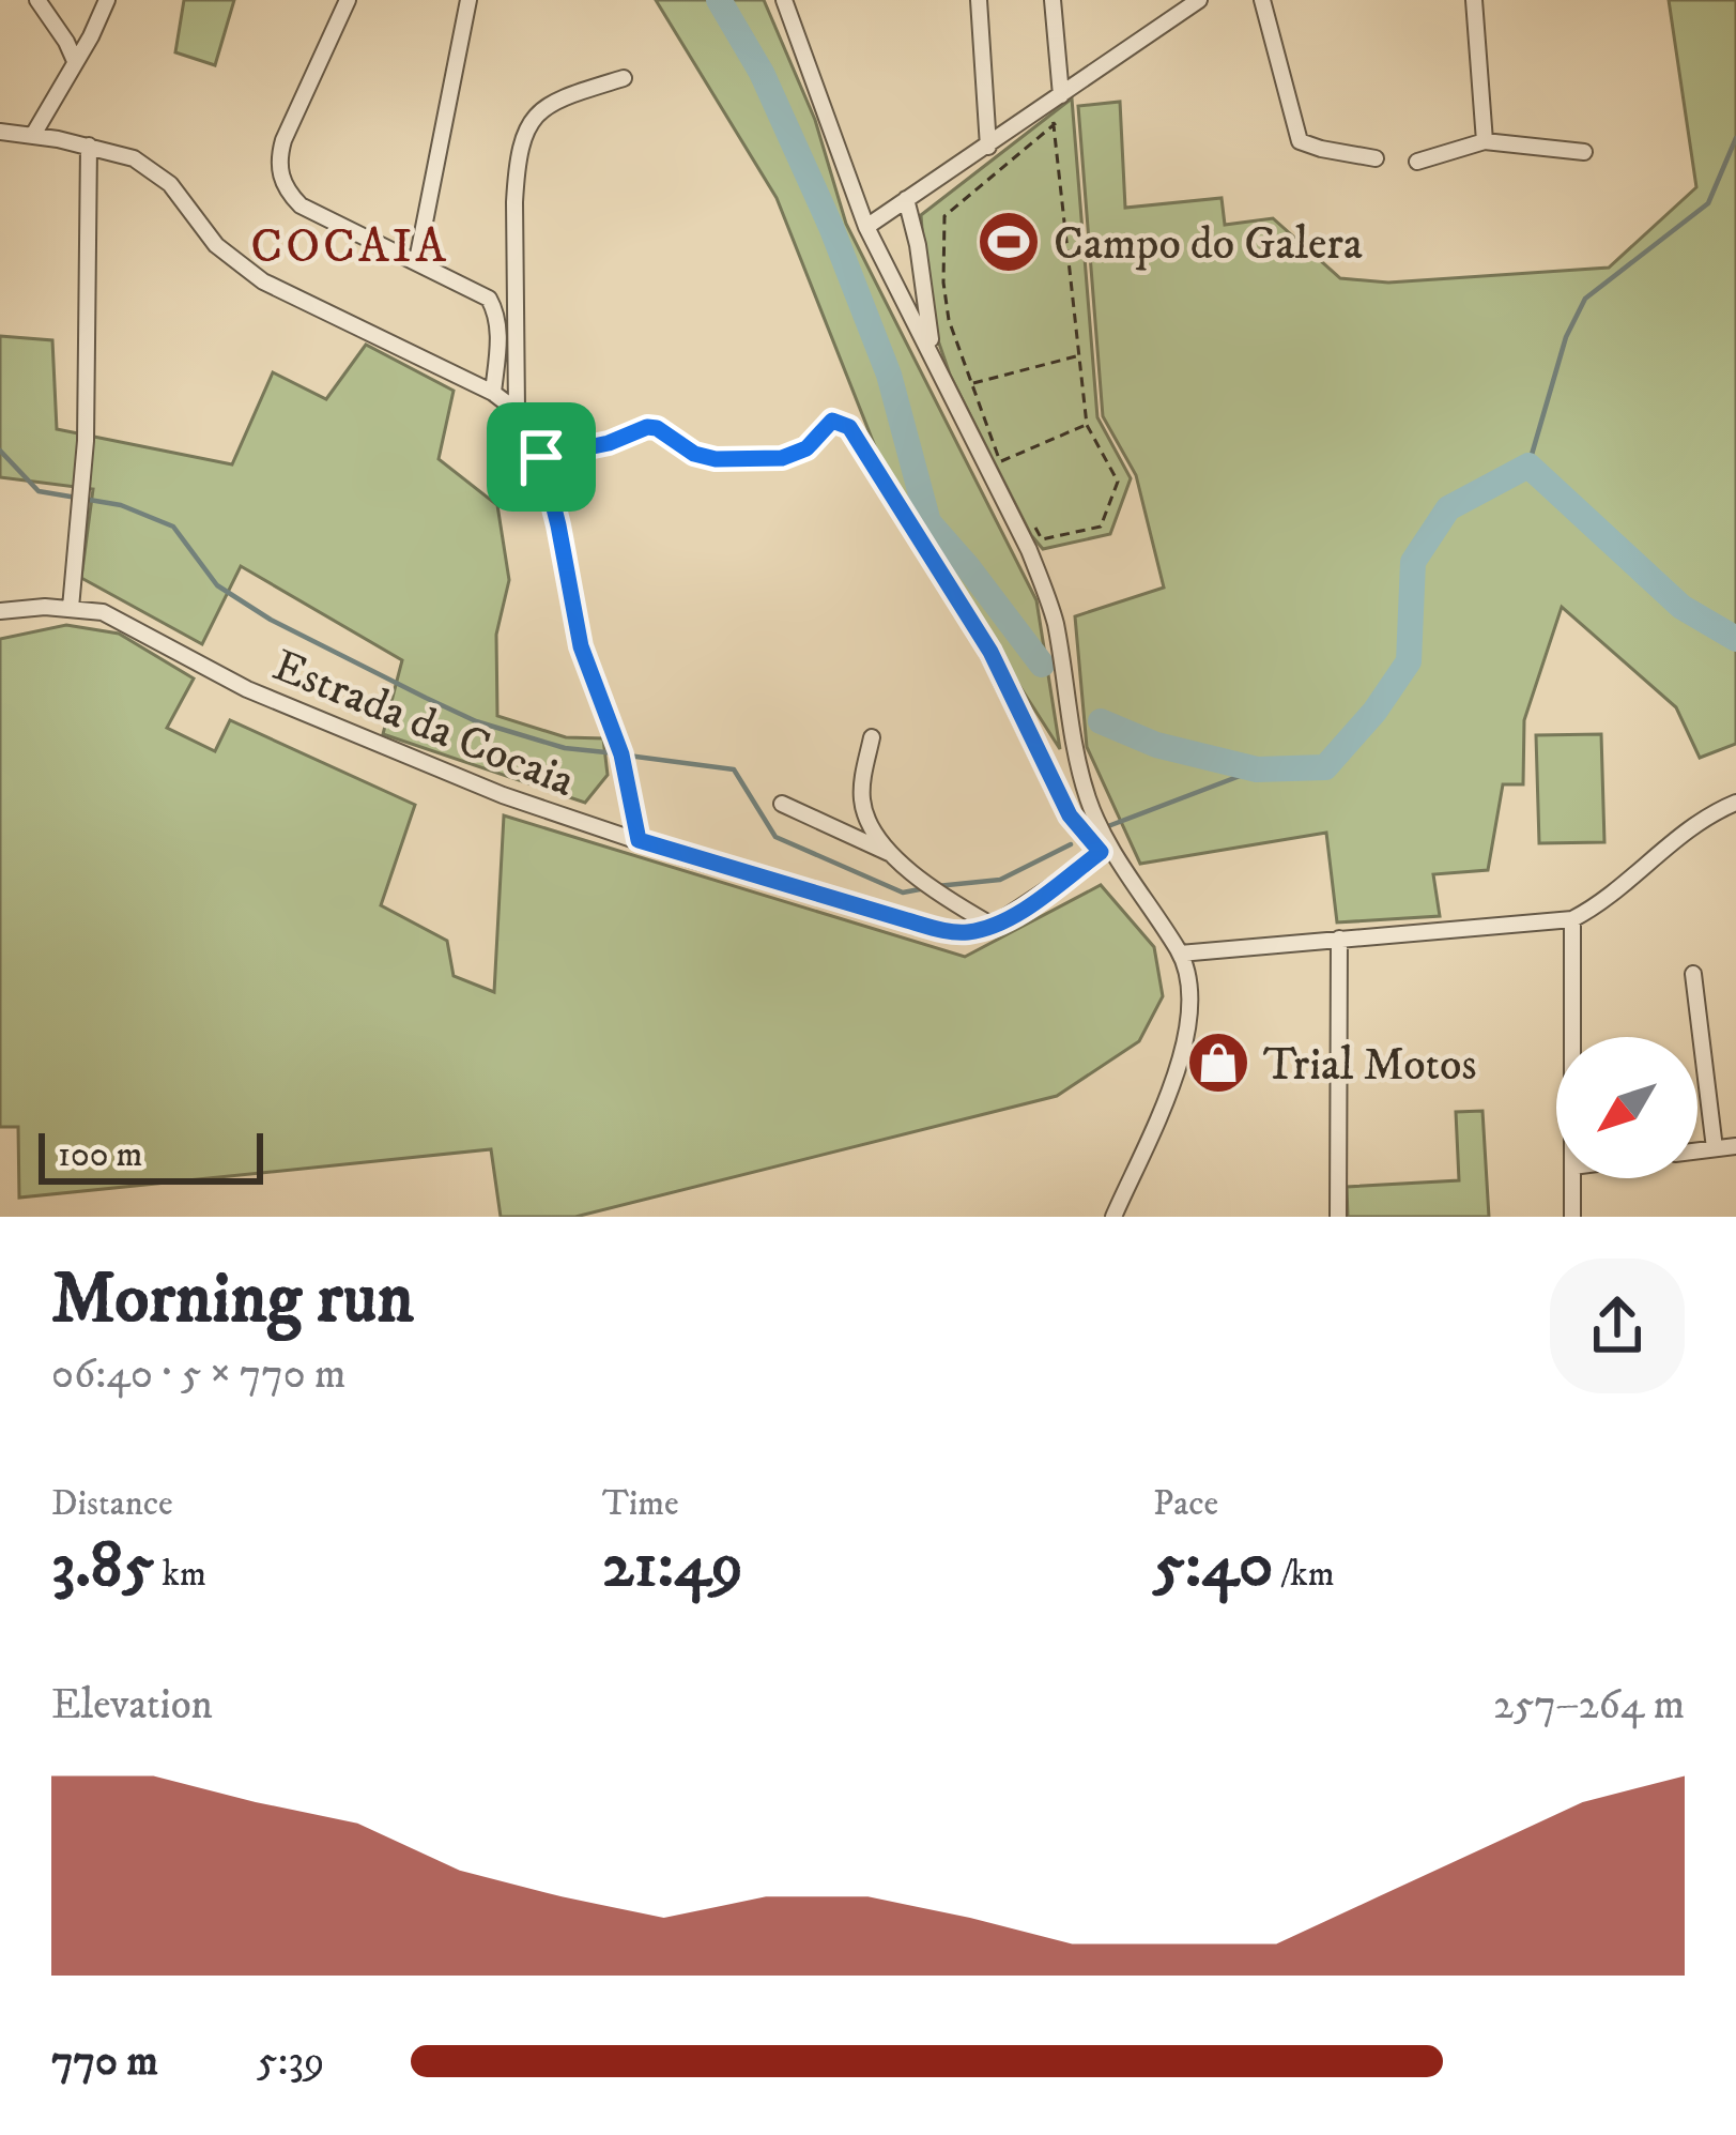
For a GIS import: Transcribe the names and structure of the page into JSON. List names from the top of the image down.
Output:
{
  "streets": {
    "street": ["Estrada da Cocaia"]
  },
  "districts": ["COCAIA"],
  "places": {
    "sports": ["Campo do Galera"],
    "shop": ["Trial Motos"]
  },
  "scale_bar": "100 m",
  "north": "bottom left",
  "page": {
    "scale": "100 m",
    "heading": ["Morning run", "06:40 · 5 × 770 m"],
    "stats": [
      ["Distance", "3.85 km"],
      ["Time", "21:49"],
      ["Pace", "5:40 /km"]
    ],
    "chart": ["Elevation", "257–264 m"],
    "list": [
      {
        "name": "770 m",
        "note": "5:39"
      }
    ]
  }
}
